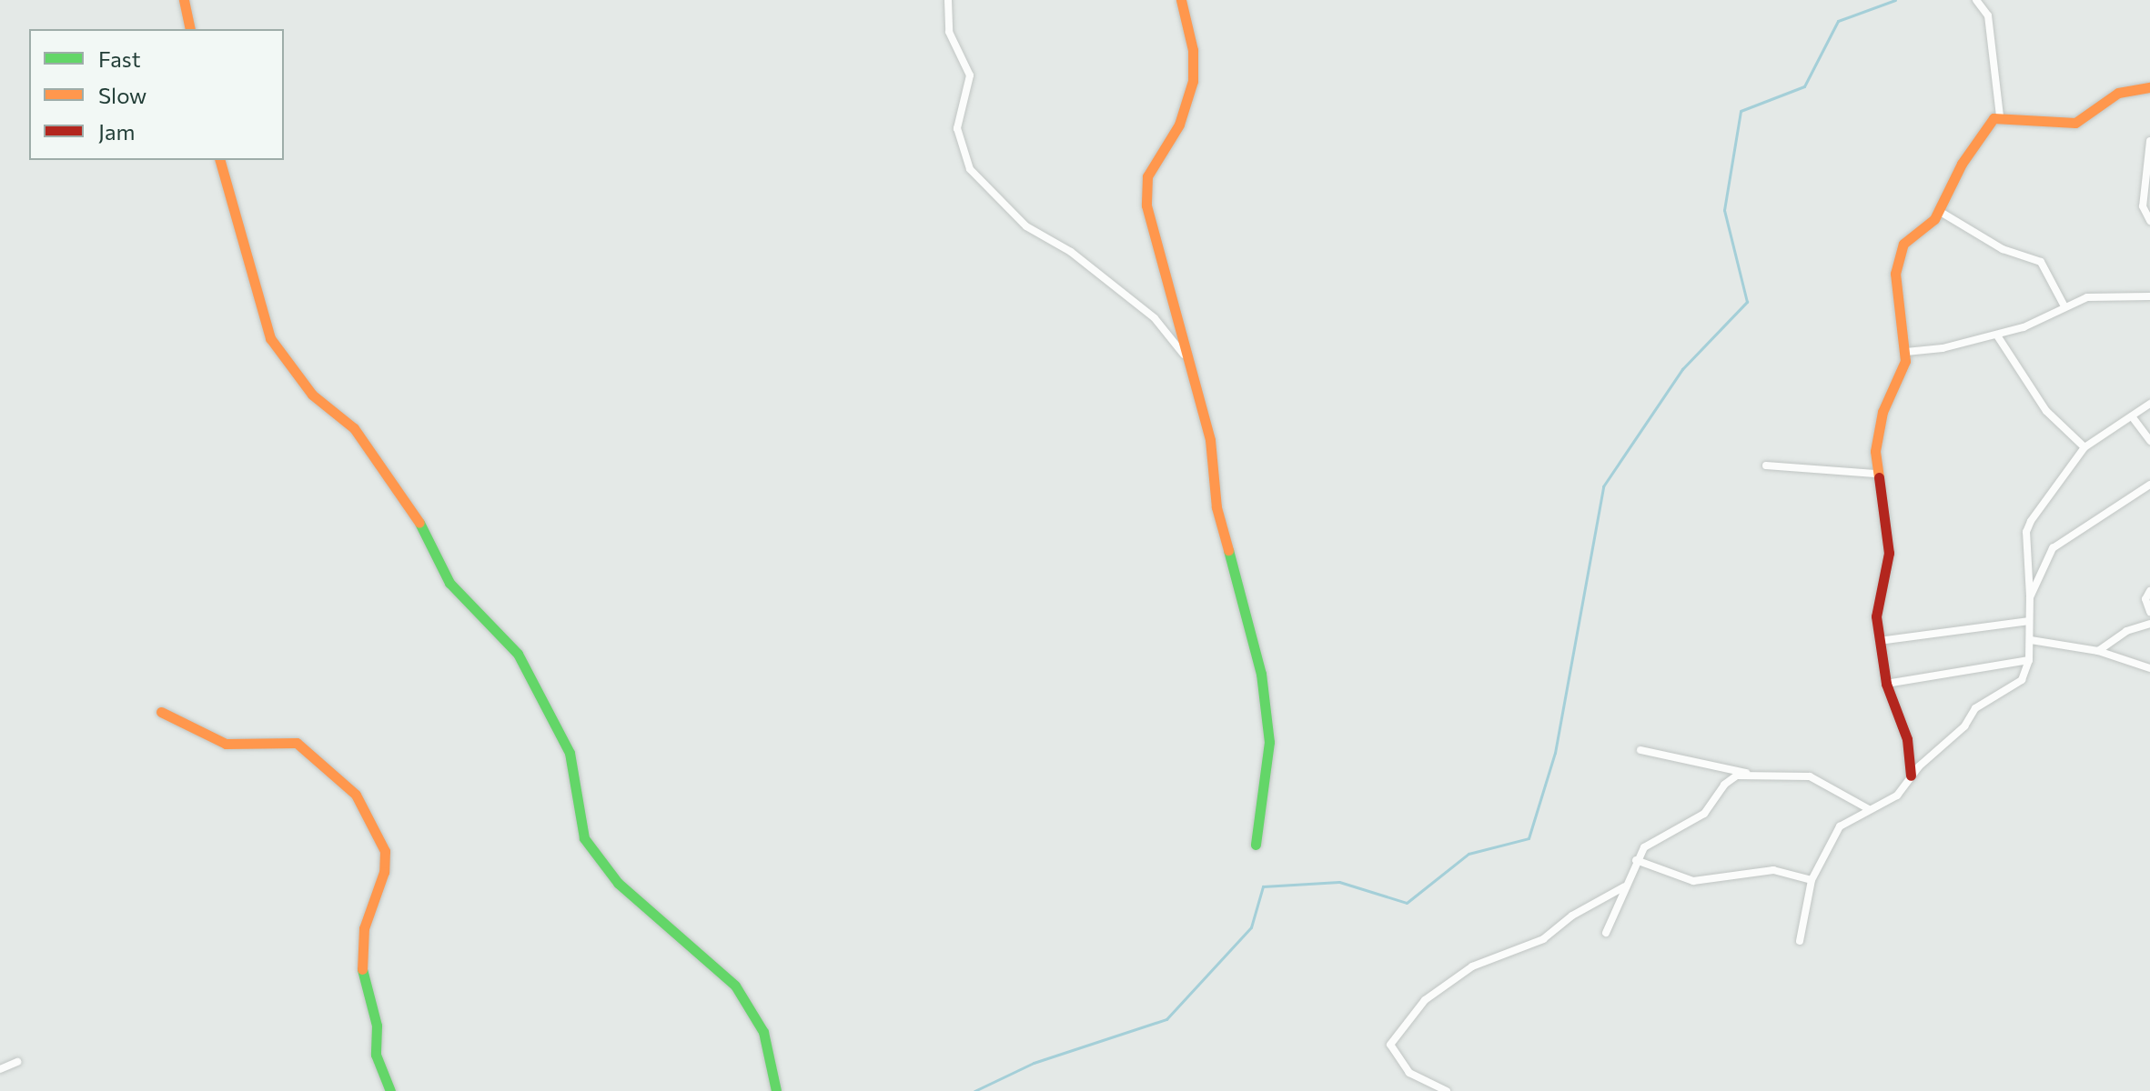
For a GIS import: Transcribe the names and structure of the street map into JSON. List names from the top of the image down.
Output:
{
  "legend": ["Fast", "Slow", "Jam"]
}
